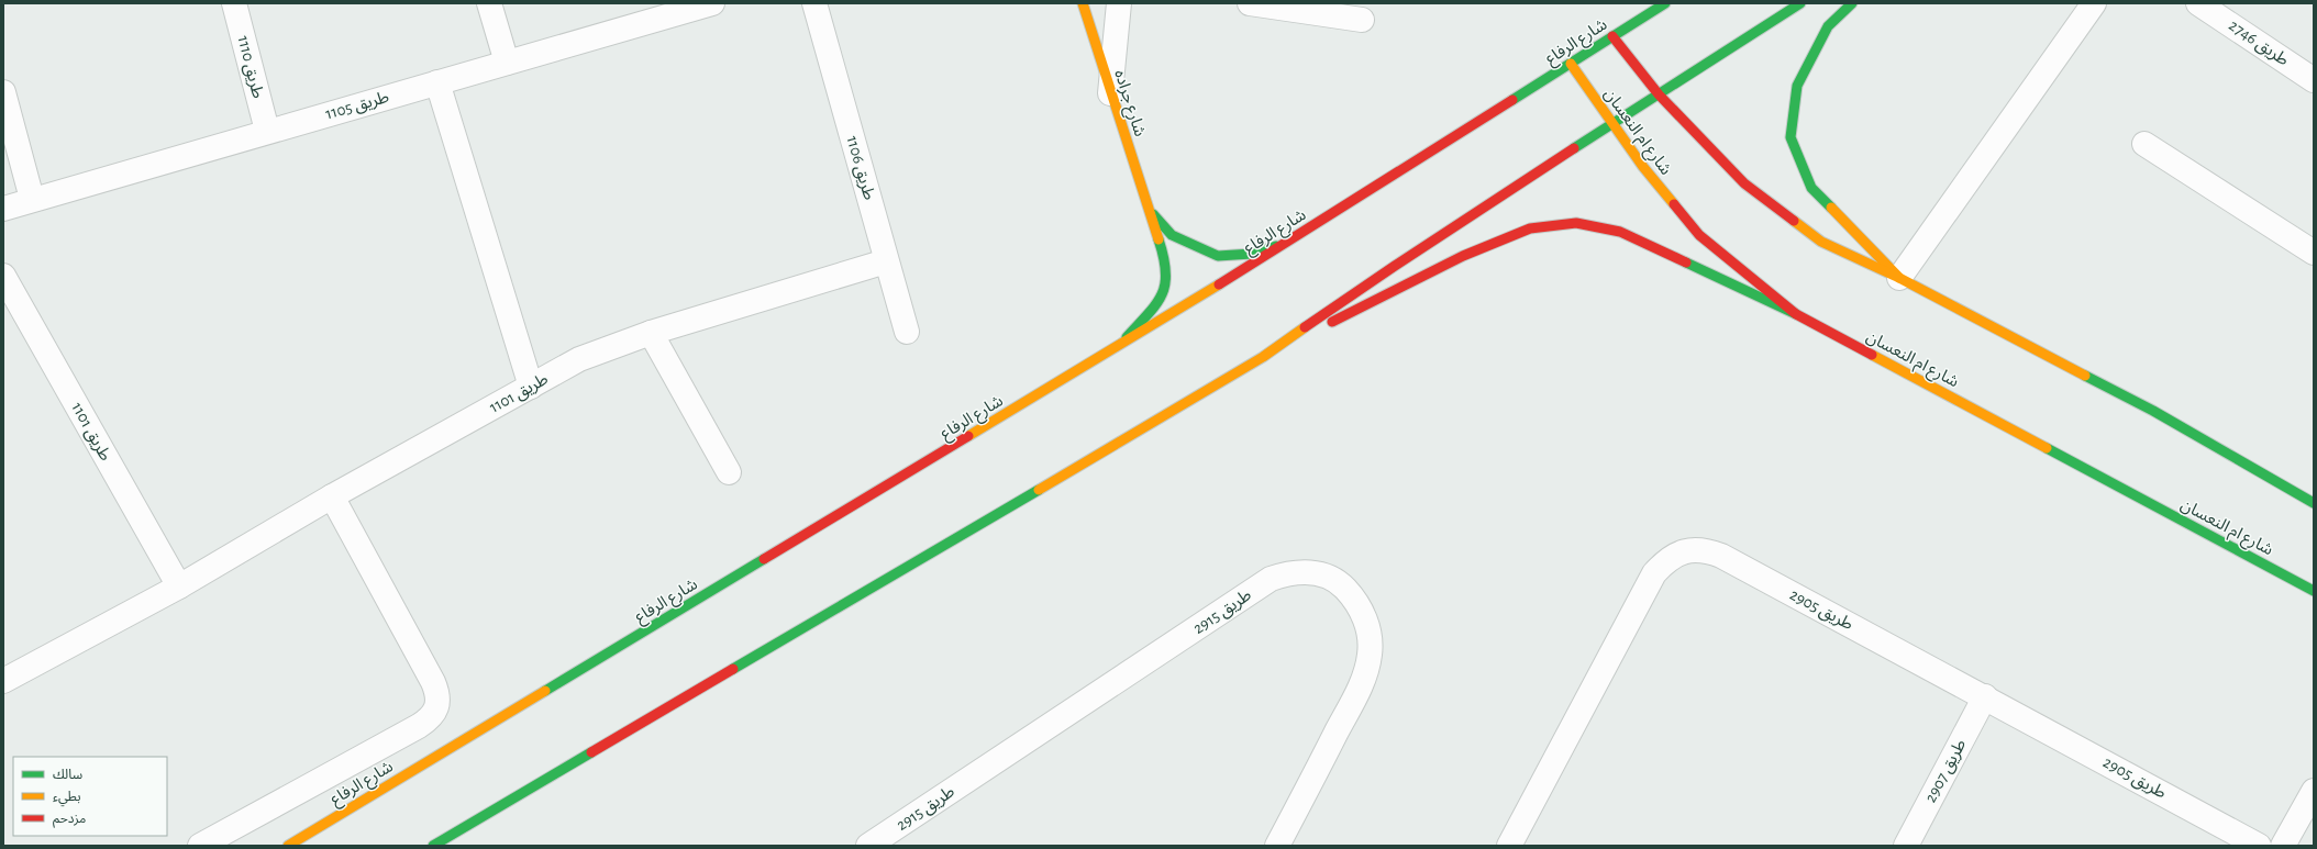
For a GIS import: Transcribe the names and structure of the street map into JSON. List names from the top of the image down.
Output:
{
  "streets": {
    "main road": ["شارع الرفاع", "شارع جراده", "شارع ام النعسان"],
    "street": [
      "طريق 2746",
      "طريق 1110",
      "طريق 1105",
      "طريق 1106",
      "طريق 1101",
      "طريق 2905",
      "طريق 2915",
      "طريق 2907"
    ]
  },
  "crossings": [
    ["شارع الرفاع", "شارع جراده"],
    ["شارع الرفاع", "شارع ام النعسان"],
    ["طريق 1110", "طريق 1105"],
    ["طريق 1106", "طريق 1101"],
    ["طريق 2905", "طريق 2907"]
  ],
  "legend": ["سالك", "بطيء", "مزدحم"]
}
